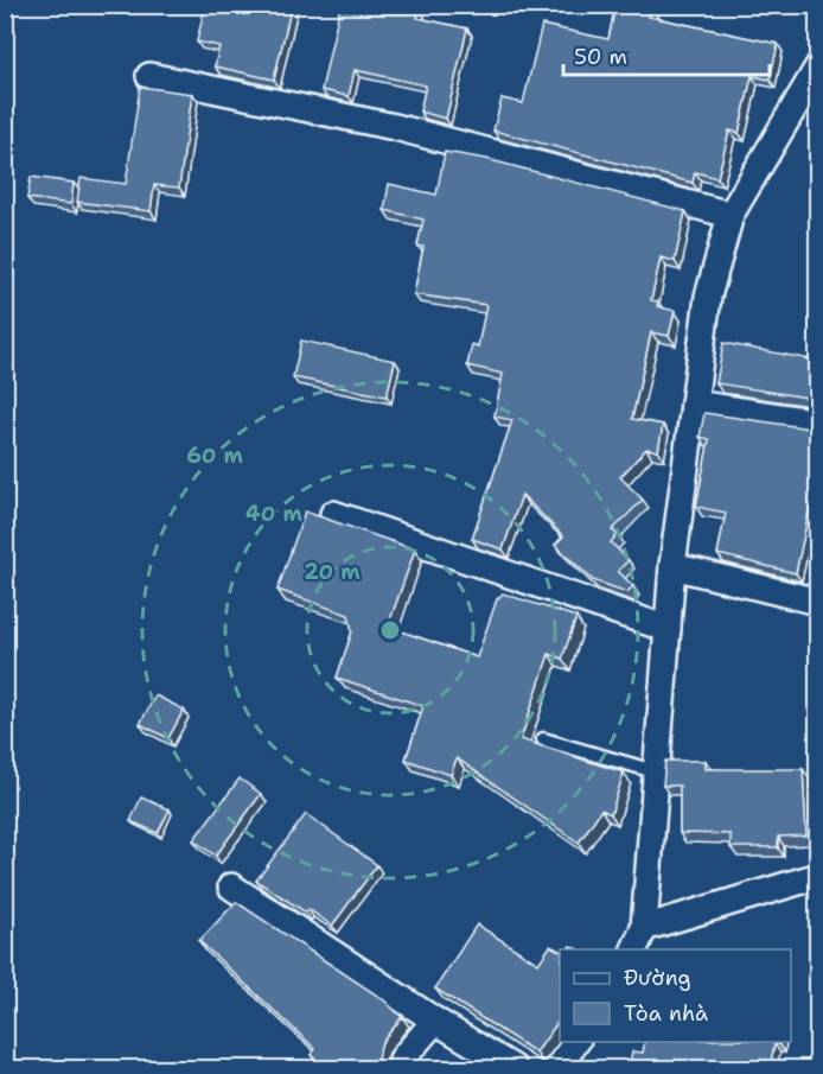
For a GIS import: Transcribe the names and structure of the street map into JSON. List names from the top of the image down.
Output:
{
  "legend": ["Đường", "Tòa nhà"],
  "scale_bar": "50 m",
  "rings": ["60 m", "40 m", "20 m"]
}
